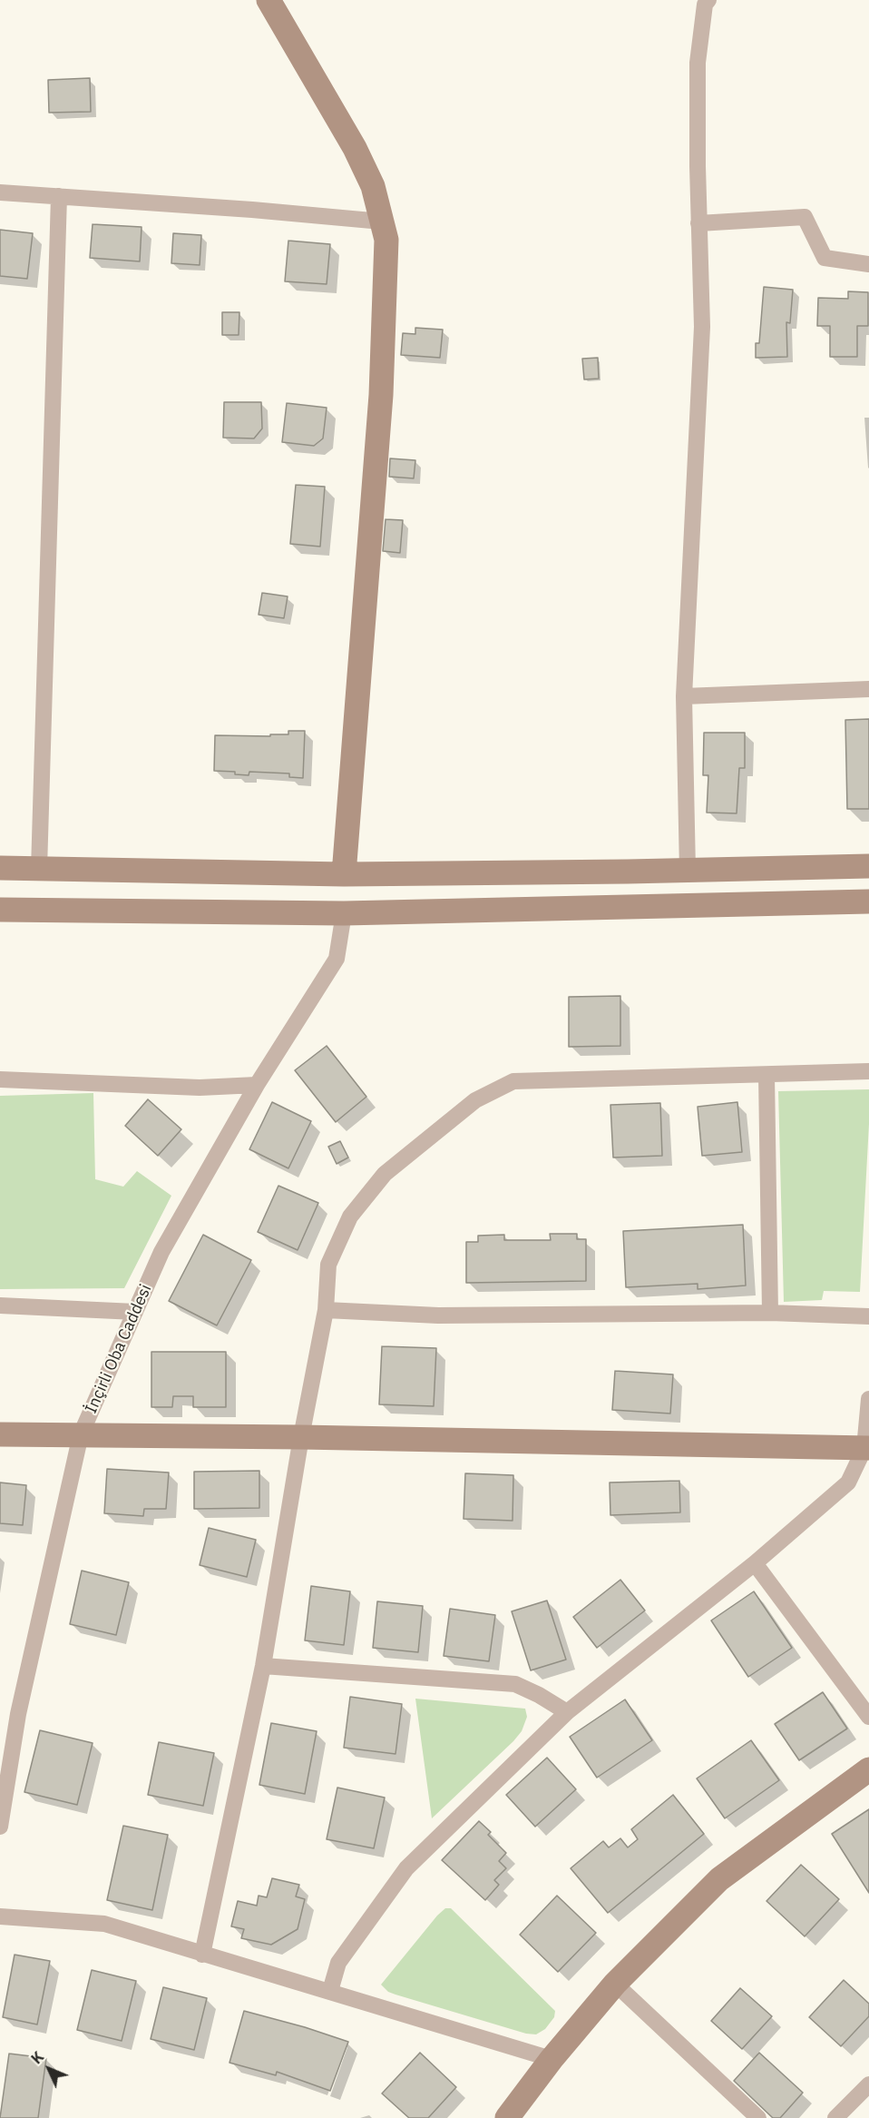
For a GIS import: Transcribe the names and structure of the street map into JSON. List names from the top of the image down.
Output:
{
  "streets": {
    "street": ["İnçirli Oba Caddesi"]
  },
  "north": "top left"
}
